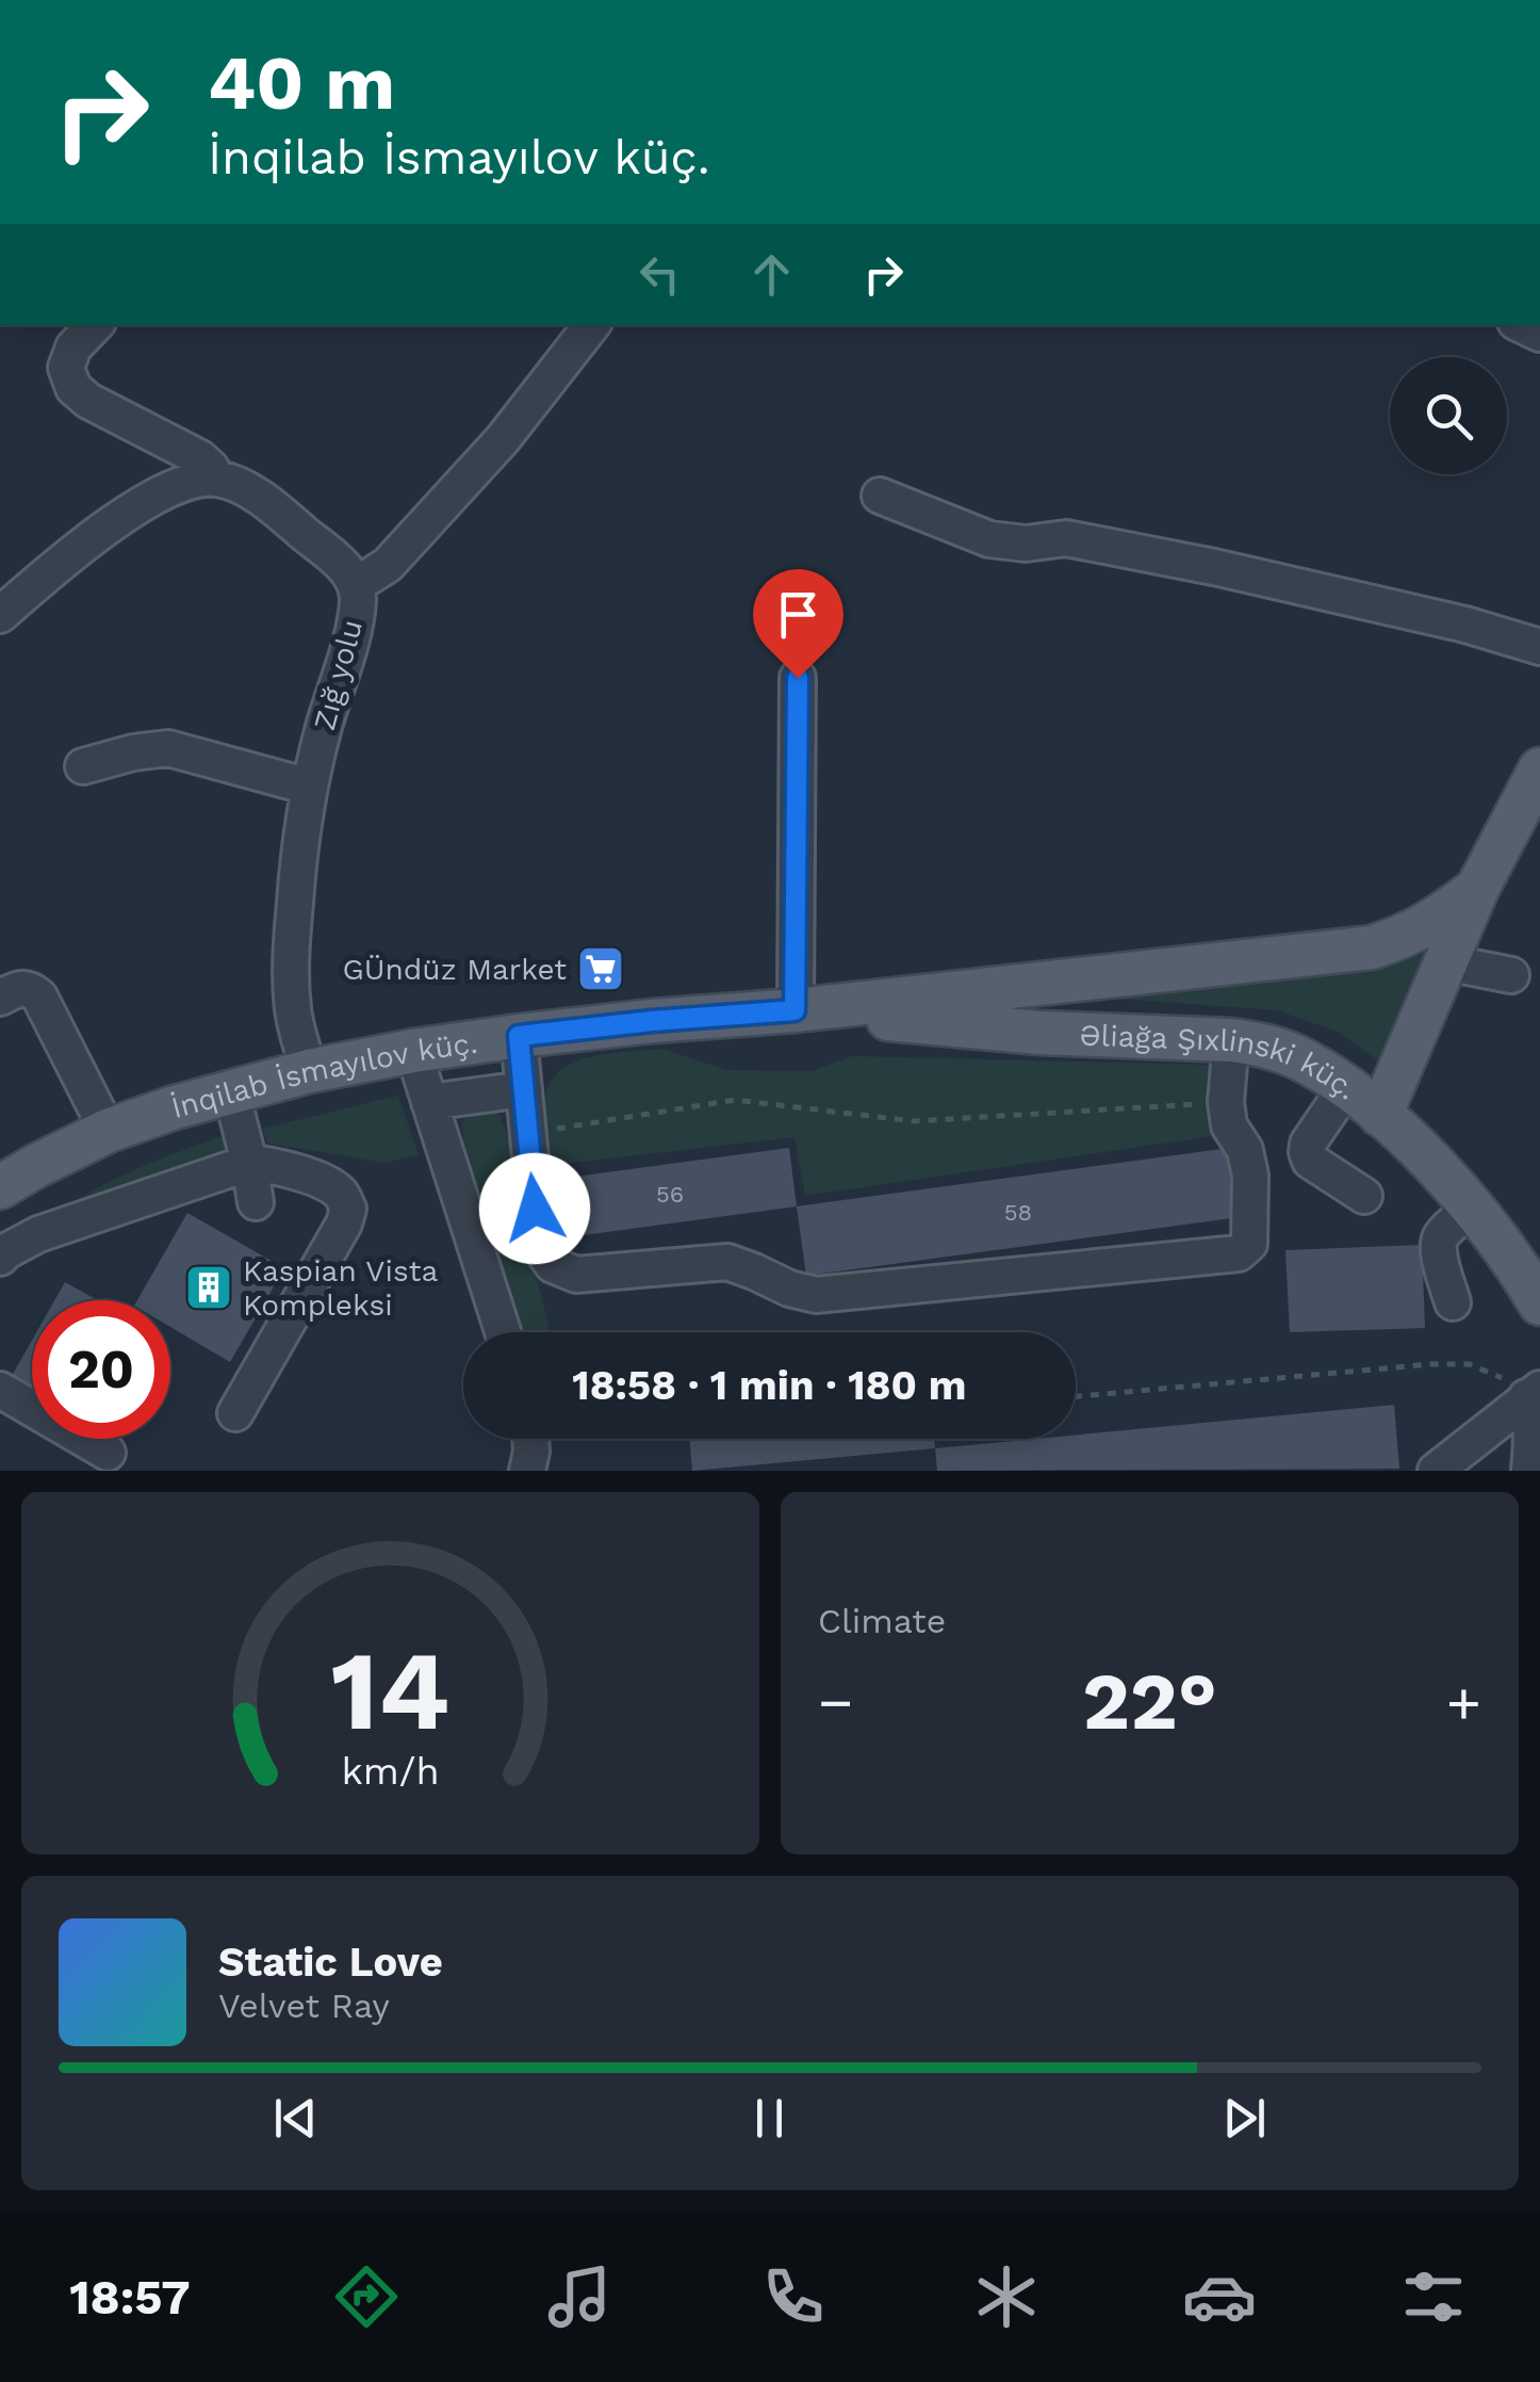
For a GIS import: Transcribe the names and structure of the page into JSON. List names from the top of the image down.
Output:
{
  "streets": {
    "main road": ["Əliağa Şıxlinski küç.", "İnqilab İsmayılov küç."],
    "street": ["Zığ yolu"]
  },
  "crossings": [
    ["Zığ yolu", "İnqilab İsmayılov küç."],
    ["Əliağa Şıxlinski küç.", "İnqilab İsmayılov küç."]
  ],
  "places": {
    "supermarket": ["GÜndüz Market"],
    "building": ["Kaspian Vista Kompleksi"]
  },
  "house_numbers": ["56", "58"],
  "page": {
    "turn": ["40 m", "İnqilab İsmayılov küç."],
    "limit": "20",
    "trip": "18:58 · 1 min · 180 m",
    "tile": "Climate",
    "heat": ["−", "22°", "+"],
    "song": ["Static Love", "Velvet Ray"],
    "tabs": "18:57",
    "gauge": ["14", "km/h"]
  }
}
